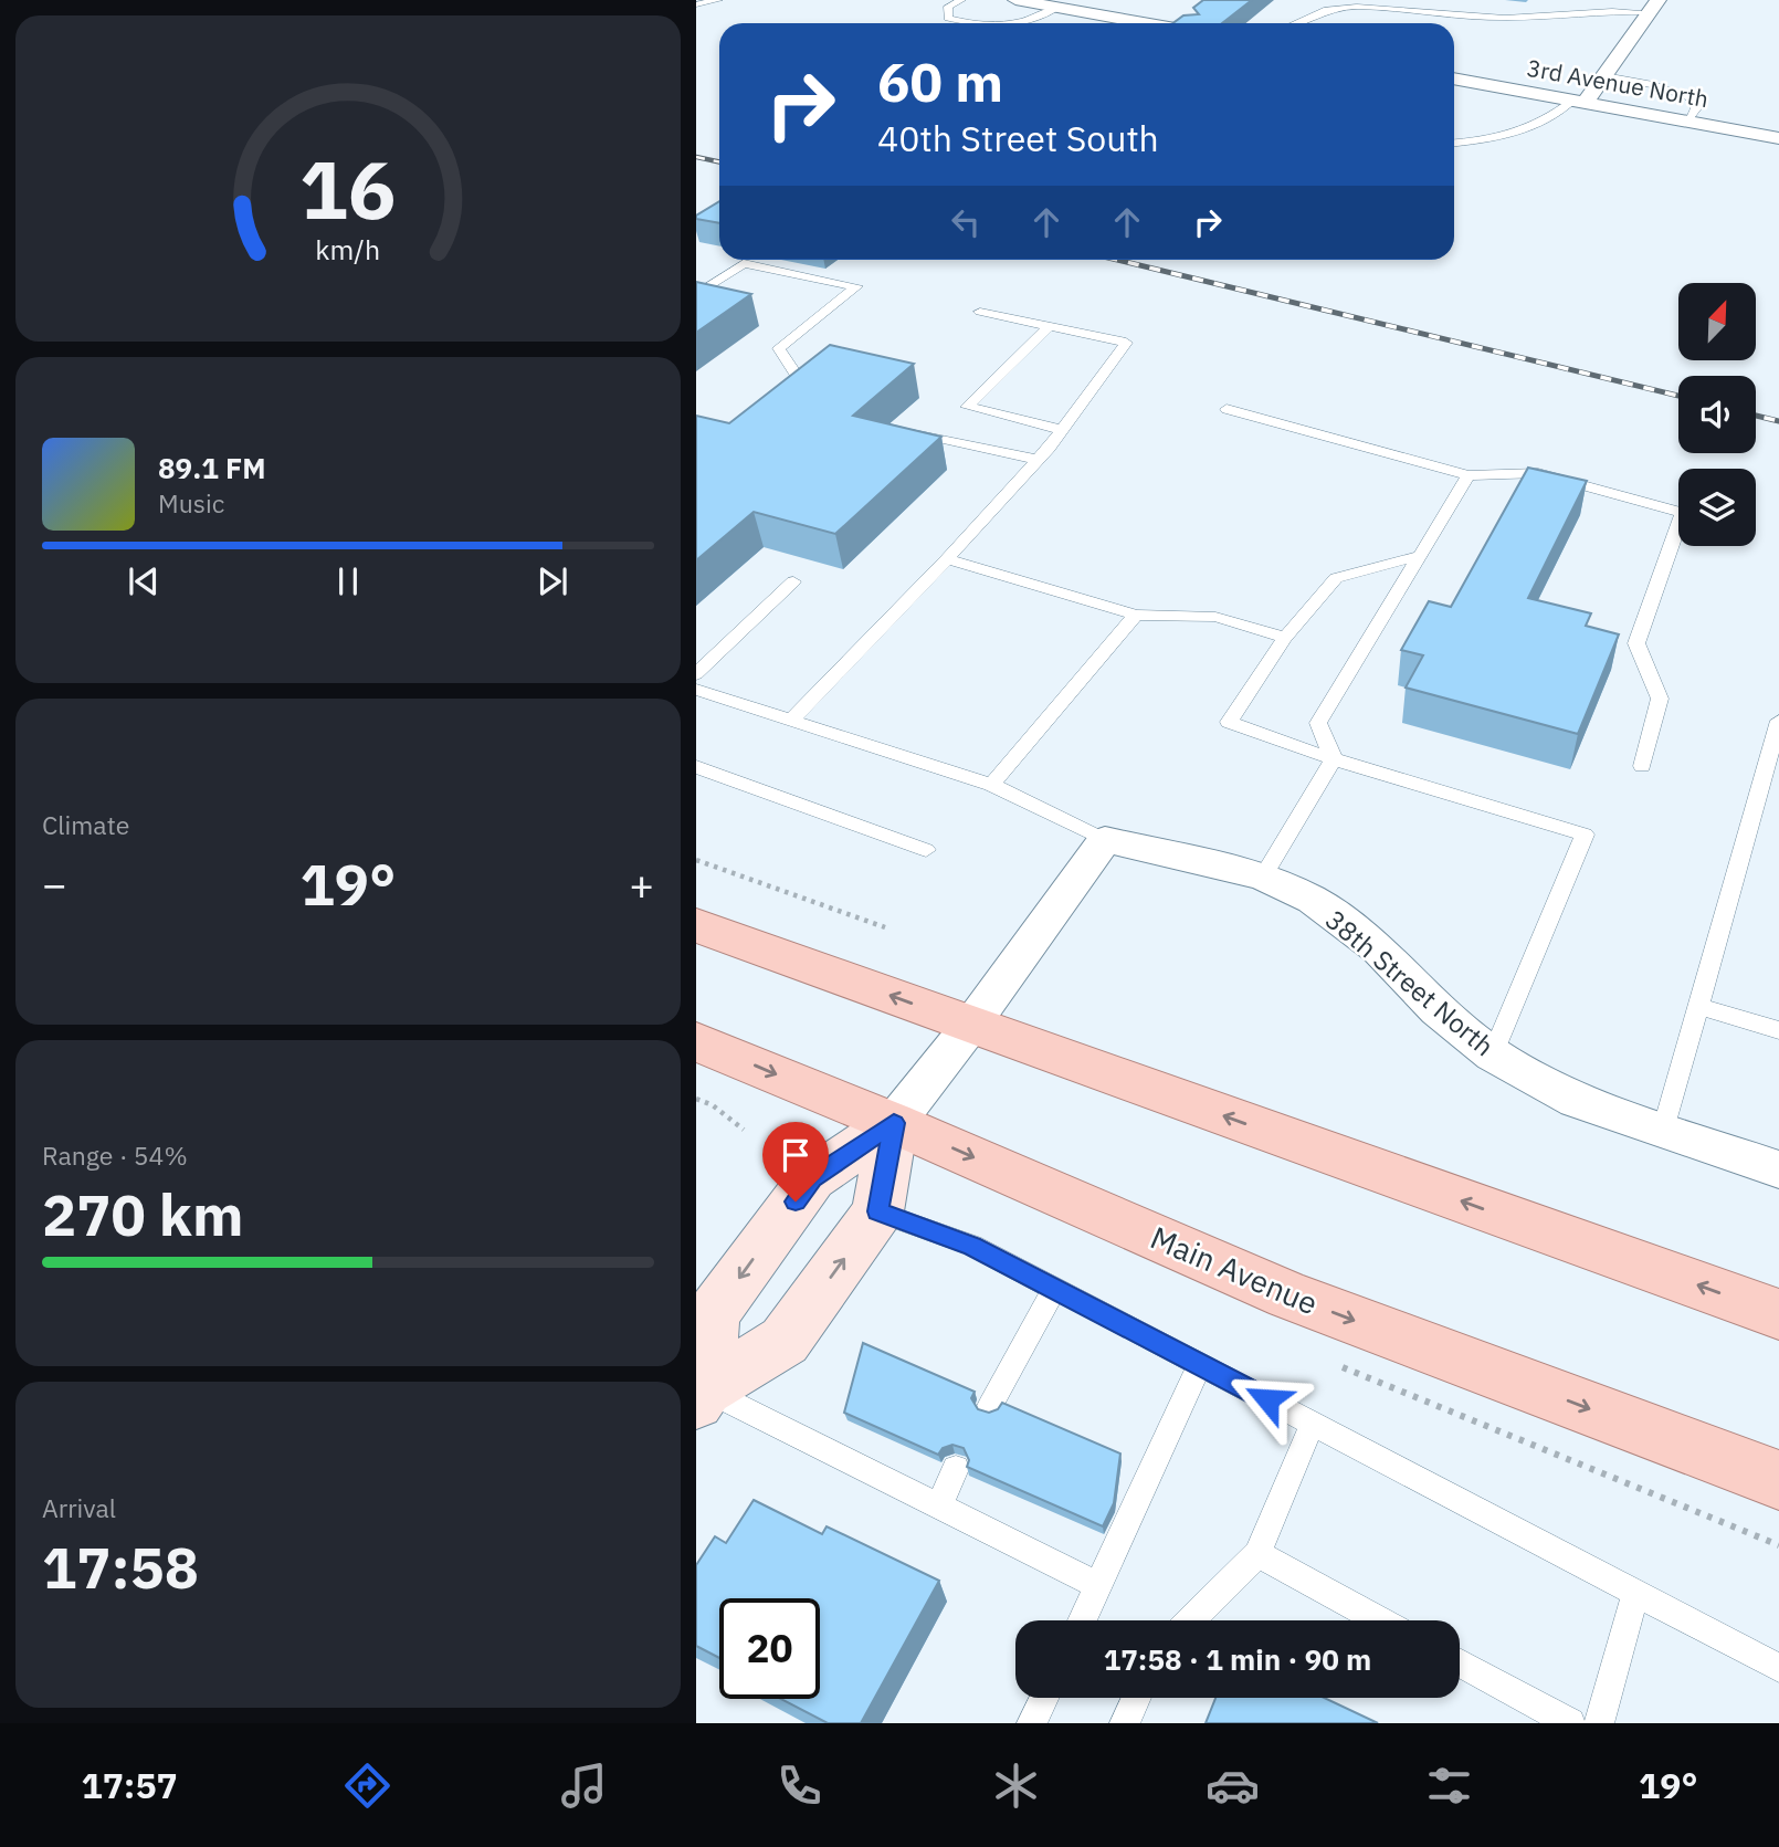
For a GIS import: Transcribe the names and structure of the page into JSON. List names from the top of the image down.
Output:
{
  "streets": {
    "main road": ["Main Avenue"],
    "street": ["3rd Avenue North", "38th Street North"]
  },
  "north": "top right",
  "page": {
    "turn": ["60 m", "40th Street South"],
    "song": ["89.1 FM", "Music"],
    "tile": [
      "Climate",
      ["Range · 54%", "270 km"],
      ["Arrival", "17:58"]
    ],
    "heat": ["−", "19°", "+"],
    "limit": "20",
    "trip": "17:58 · 1 min · 90 m",
    "tabs": ["17:57", "19°"],
    "gauge": ["16", "km/h"]
  }
}
